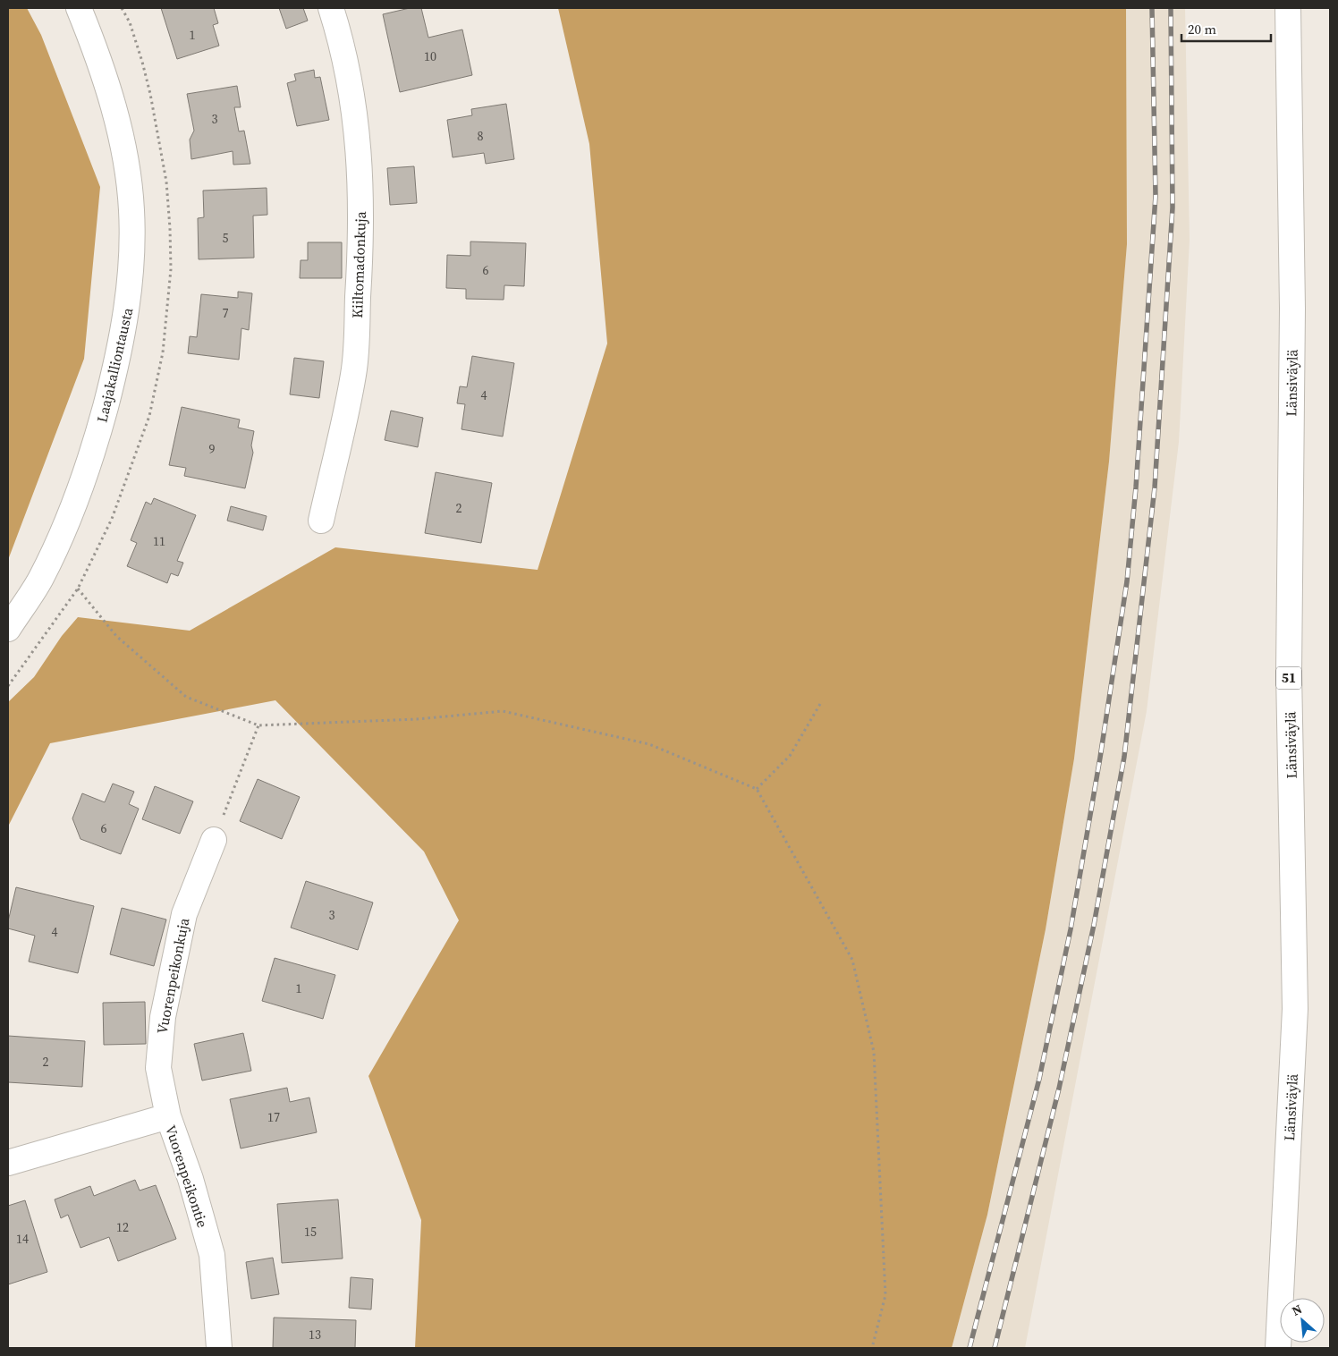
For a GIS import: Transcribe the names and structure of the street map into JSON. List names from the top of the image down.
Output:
{
  "streets": {
    "main road": [
      "Kiiltomadonkuja",
      "Laajakalliontausta",
      "Länsiväylä",
      "51",
      "Vuorenpeikonkuja",
      "Vuorenpeikontie"
    ]
  },
  "crossings": [
    ["Vuorenpeikonkuja", "Vuorenpeikontie"]
  ],
  "house_numbers": [
    "1",
    "10",
    "3",
    "8",
    "5",
    "6",
    "7",
    "4",
    "9",
    "2",
    "11",
    "6",
    "3",
    "4",
    "1",
    "2",
    "17",
    "12",
    "15",
    "14",
    "13"
  ],
  "scale_bar": "20 m",
  "north": "top left"
}
